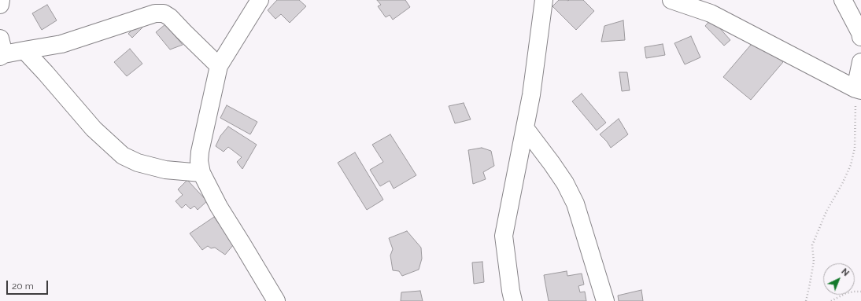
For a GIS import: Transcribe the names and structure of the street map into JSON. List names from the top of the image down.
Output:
{
  "scale_bar": "20 m",
  "north": "top right"
}
